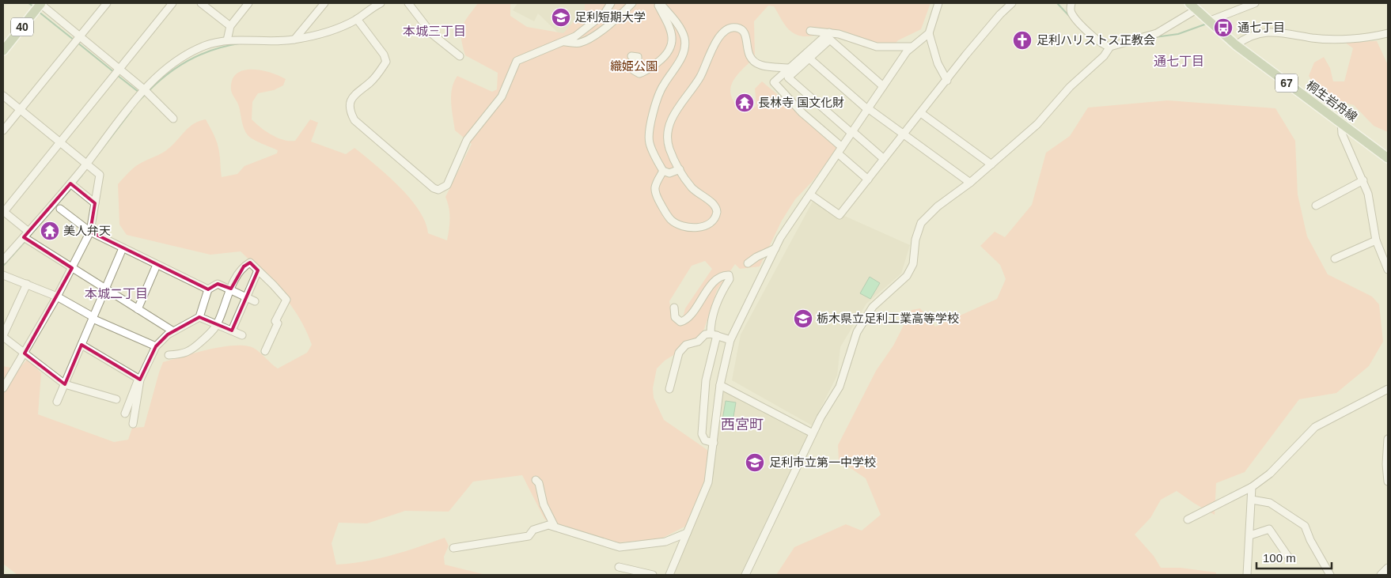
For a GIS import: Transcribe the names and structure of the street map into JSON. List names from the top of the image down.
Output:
{
  "streets": {
    "main road": ["40", "67", "桐生岩舟線"]
  },
  "districts": [
    "本城三丁目",
    "通七丁目",
    "本城二丁目",
    "西宮町"
  ],
  "parks": ["織姫公園"],
  "places": {
    "school or university": ["足利短期大学", "栃木県立足利工業高等学校", "足利市立第一中学校"],
    "bus stop": ["通七丁目"],
    "church": ["足利ハリストス正教会"],
    "temple": ["長林寺 国文化財", "美人弁天"]
  },
  "scale_bar": "100 m"
}
